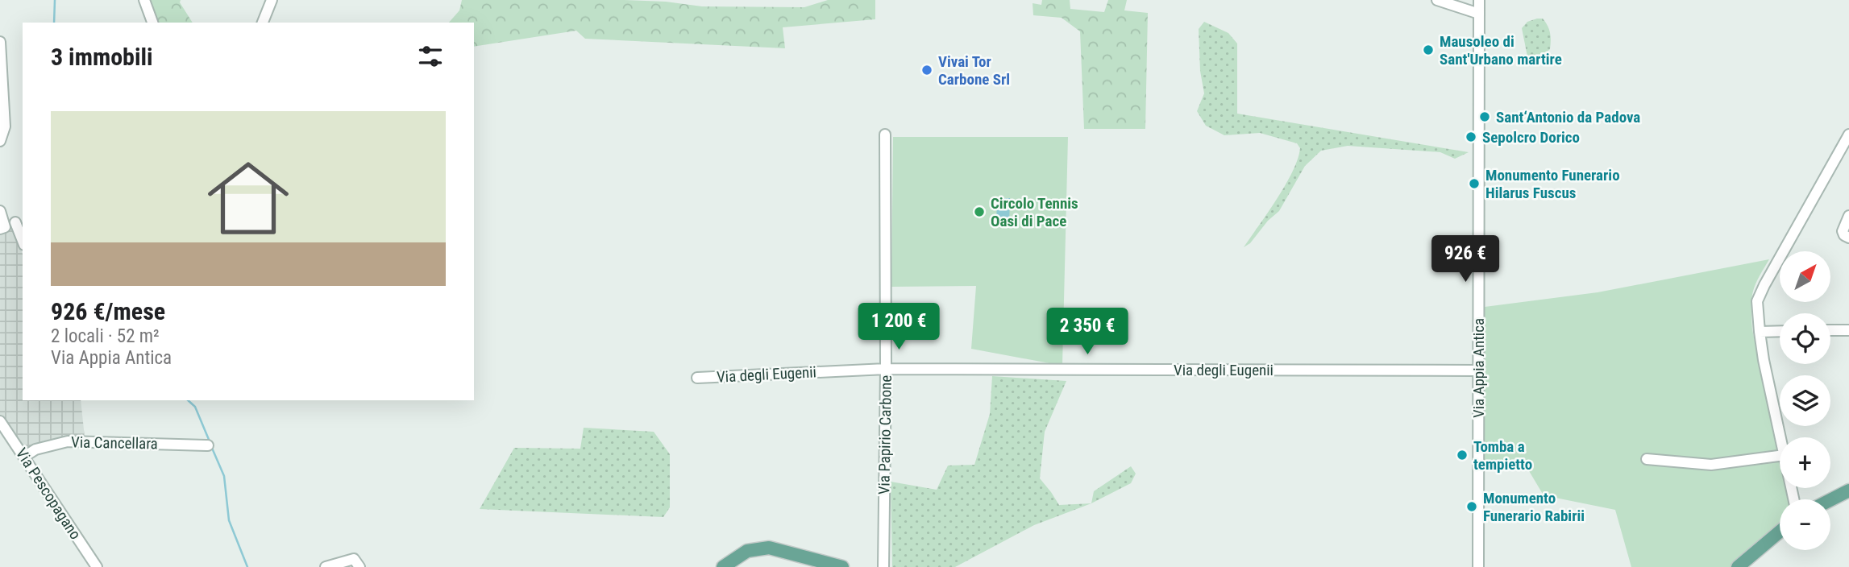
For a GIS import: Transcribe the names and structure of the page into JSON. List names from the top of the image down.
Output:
{
  "streets": {
    "street": [
      "Via Appia Antica",
      "Via degli Eugenii",
      "Via Papirio Carbone",
      "Via Cancellara",
      "Via Pescopagano"
    ]
  },
  "crossings": [
    ["Via Appia Antica", "Via degli Eugenii"],
    ["Via degli Eugenii", "Via Papirio Carbone"],
    ["Via Cancellara", "Via Pescopagano"]
  ],
  "places": [
    "Mausoleo di Sant'Urbano martire",
    "Vivai Tor Carbone Srl",
    "Sant‘Antonio da Padova",
    "Sepolcro Dorico",
    "Monumento Funerario Hilarus Fuscus",
    "Circolo Tennis Oasi di Pace",
    "Tomba a tempietto",
    "Monumento Funerario Rabirii"
  ],
  "north": "top right",
  "page": {
    "heading": "3 immobili",
    "list": [
      {
        "name": "926 €/mese",
        "note": "2 locali · 52 m² · Via Appia Antica"
      }
    ],
    "price": ["926 €", "1 200 €", "2 350 €"],
    "map_buttons": ["+", "−"]
  }
}
